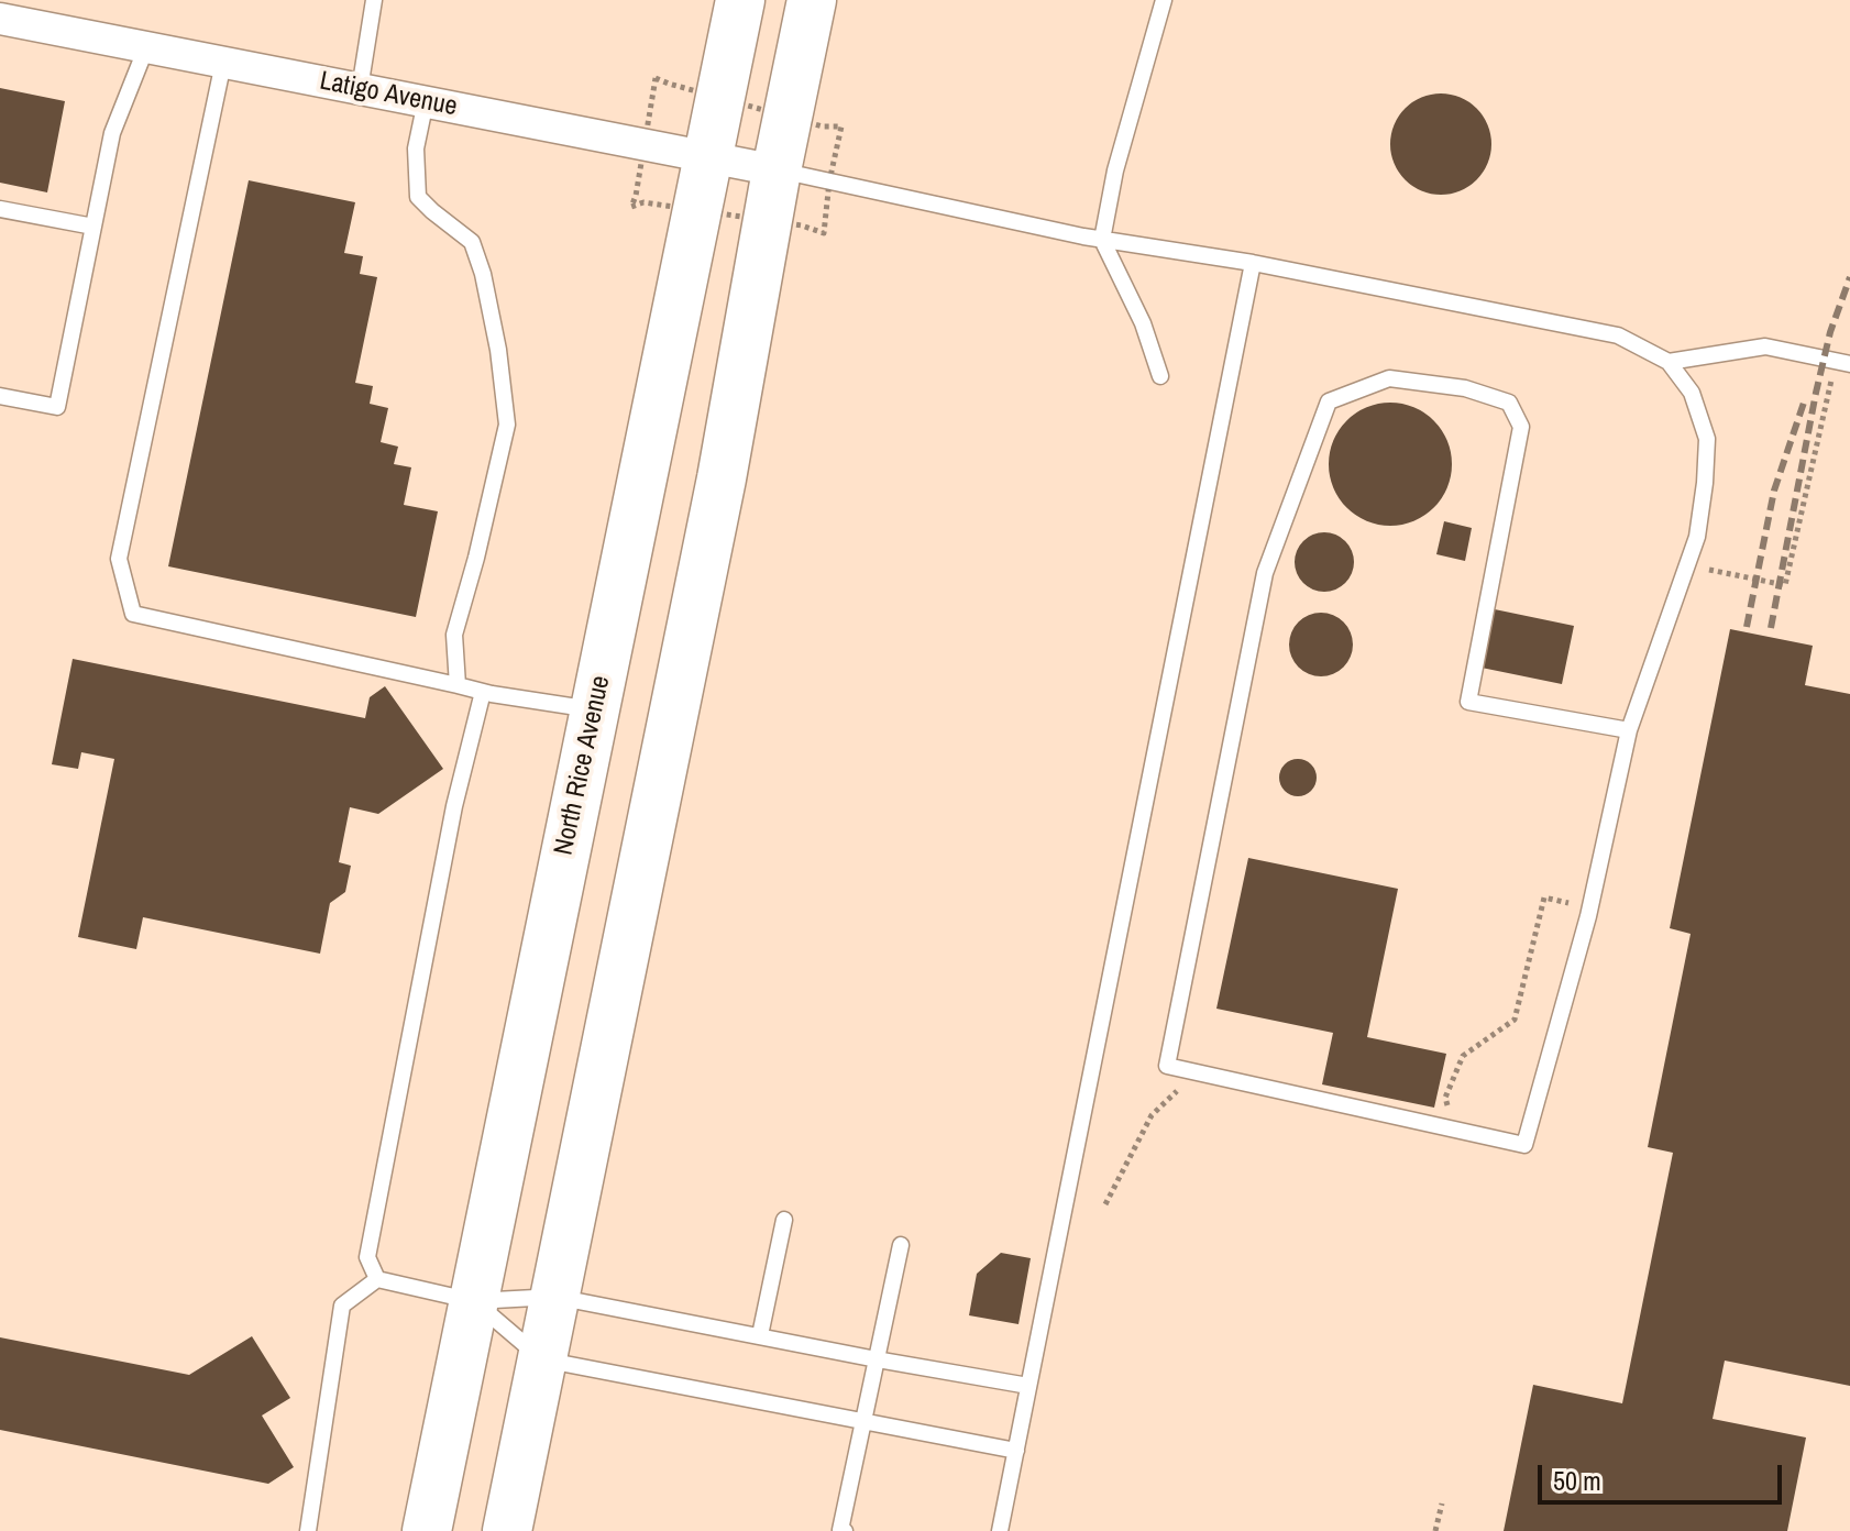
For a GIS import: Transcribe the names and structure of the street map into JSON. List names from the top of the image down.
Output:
{
  "streets": {
    "highway": ["North Rice Avenue"],
    "street": ["Latigo Avenue"]
  },
  "crossings": [
    ["Latigo Avenue", "North Rice Avenue"]
  ],
  "scale_bar": "50 m"
}
